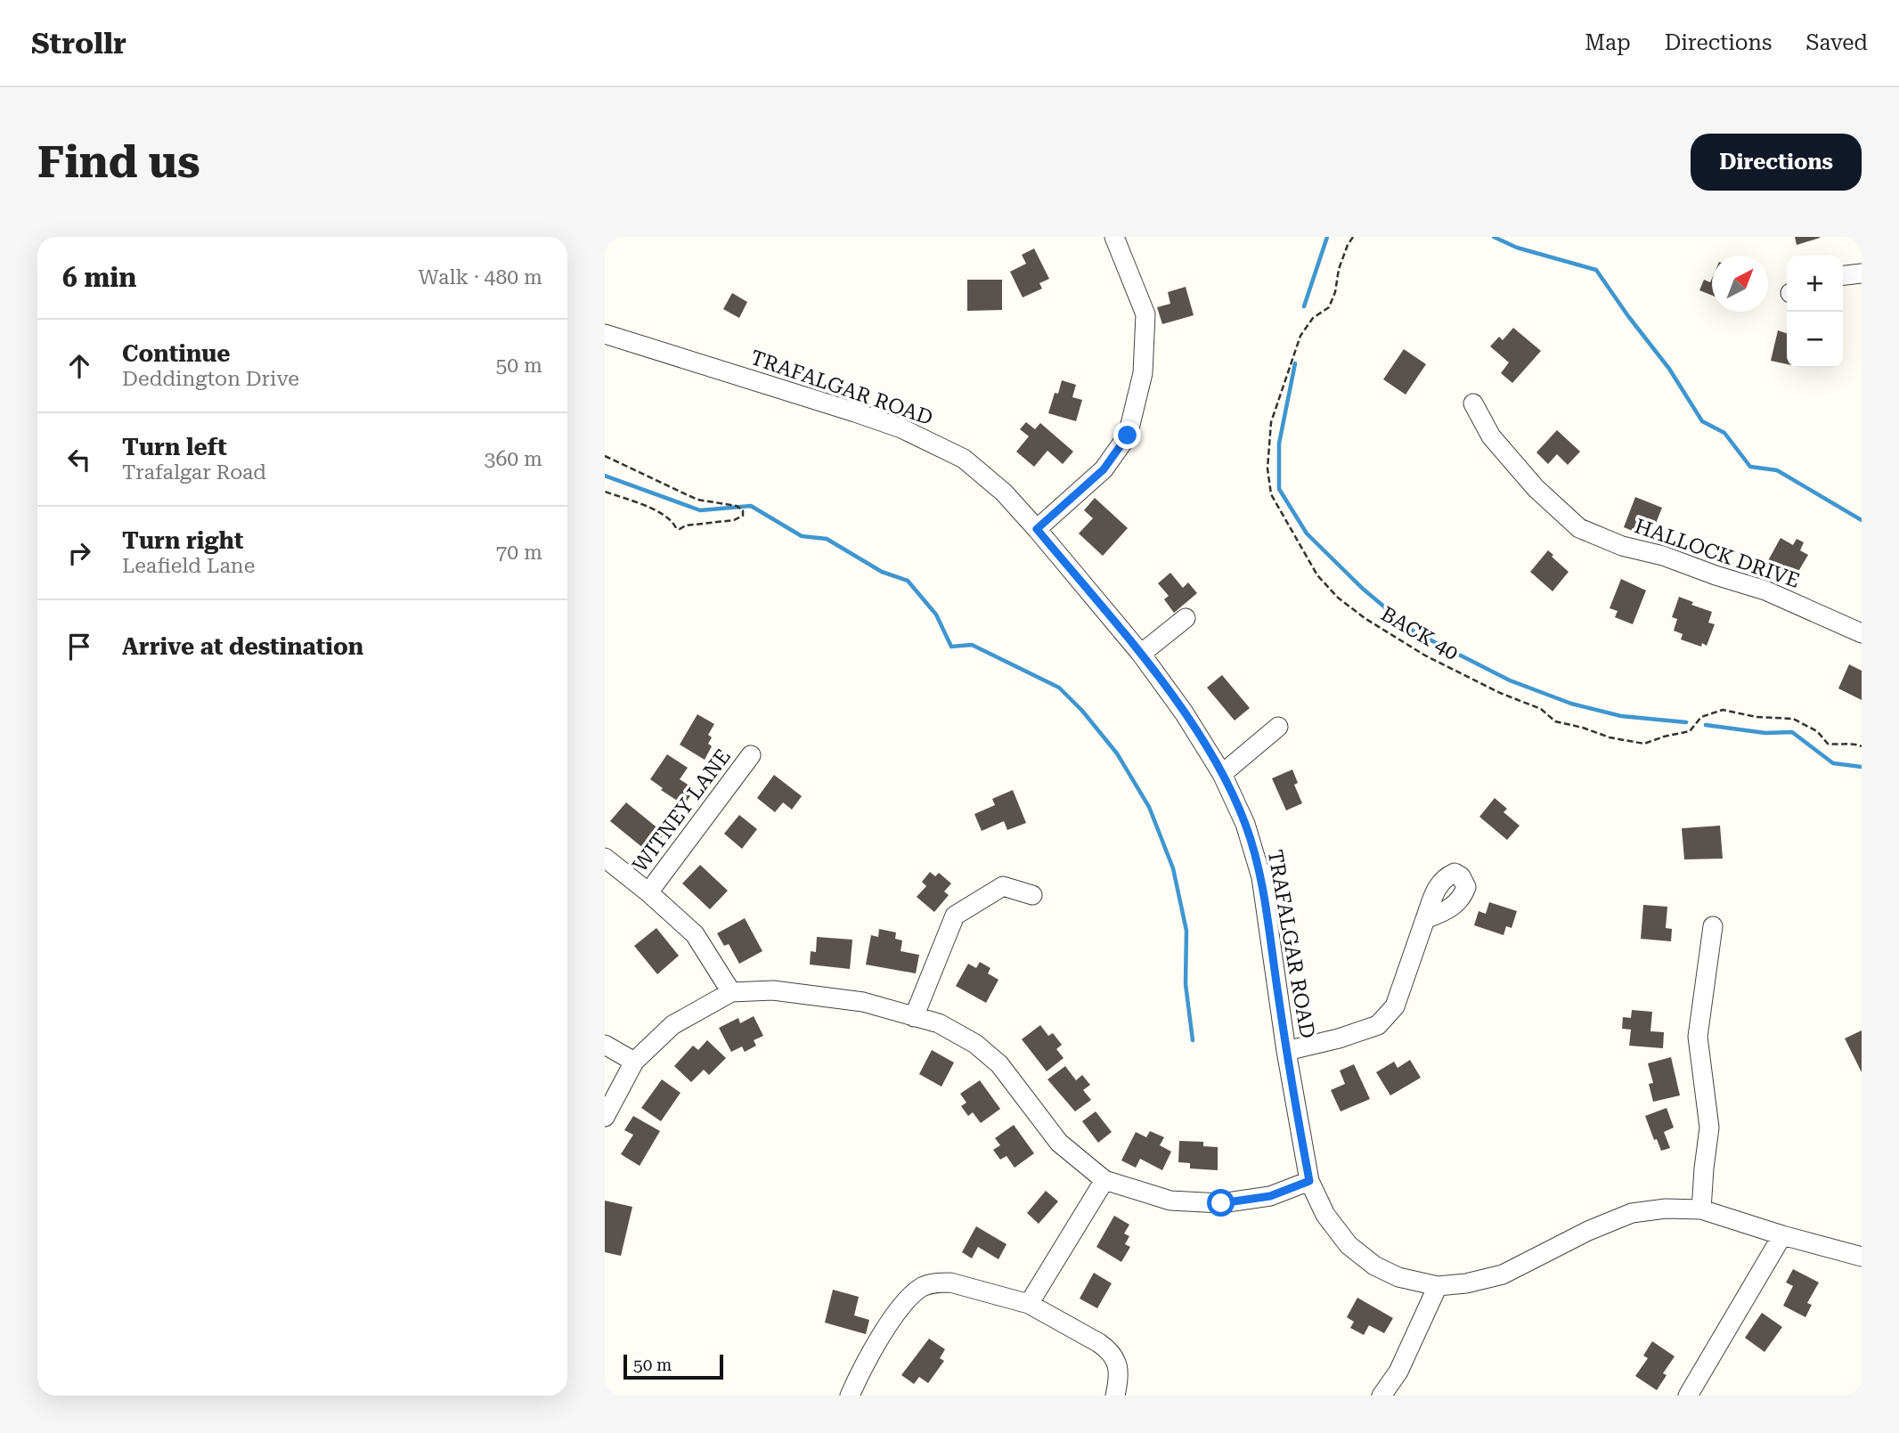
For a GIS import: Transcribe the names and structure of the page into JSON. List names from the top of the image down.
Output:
{
  "streets": {
    "street": ["TRAFALGAR ROAD", "HALLOCK DRIVE", "WITNEY LANE"],
    "path": ["BACK 40"]
  },
  "scale_bar": "50 m",
  "north": "top right",
  "page": {
    "header": "Strollr",
    "nav": ["Map", "Directions", "Saved"],
    "buttons": "Directions",
    "title": "Find us",
    "heading": ["6 min", "Walk · 480 m"],
    "map_buttons": ["+", "−"],
    "list": [
      ["Continue", "Deddington Drive", "50 m"],
      ["Turn left", "Trafalgar Road", "360 m"],
      ["Turn right", "Leafield Lane", "70 m"],
      "Arrive at destination"
    ],
    "scale": "50 m"
  }
}
